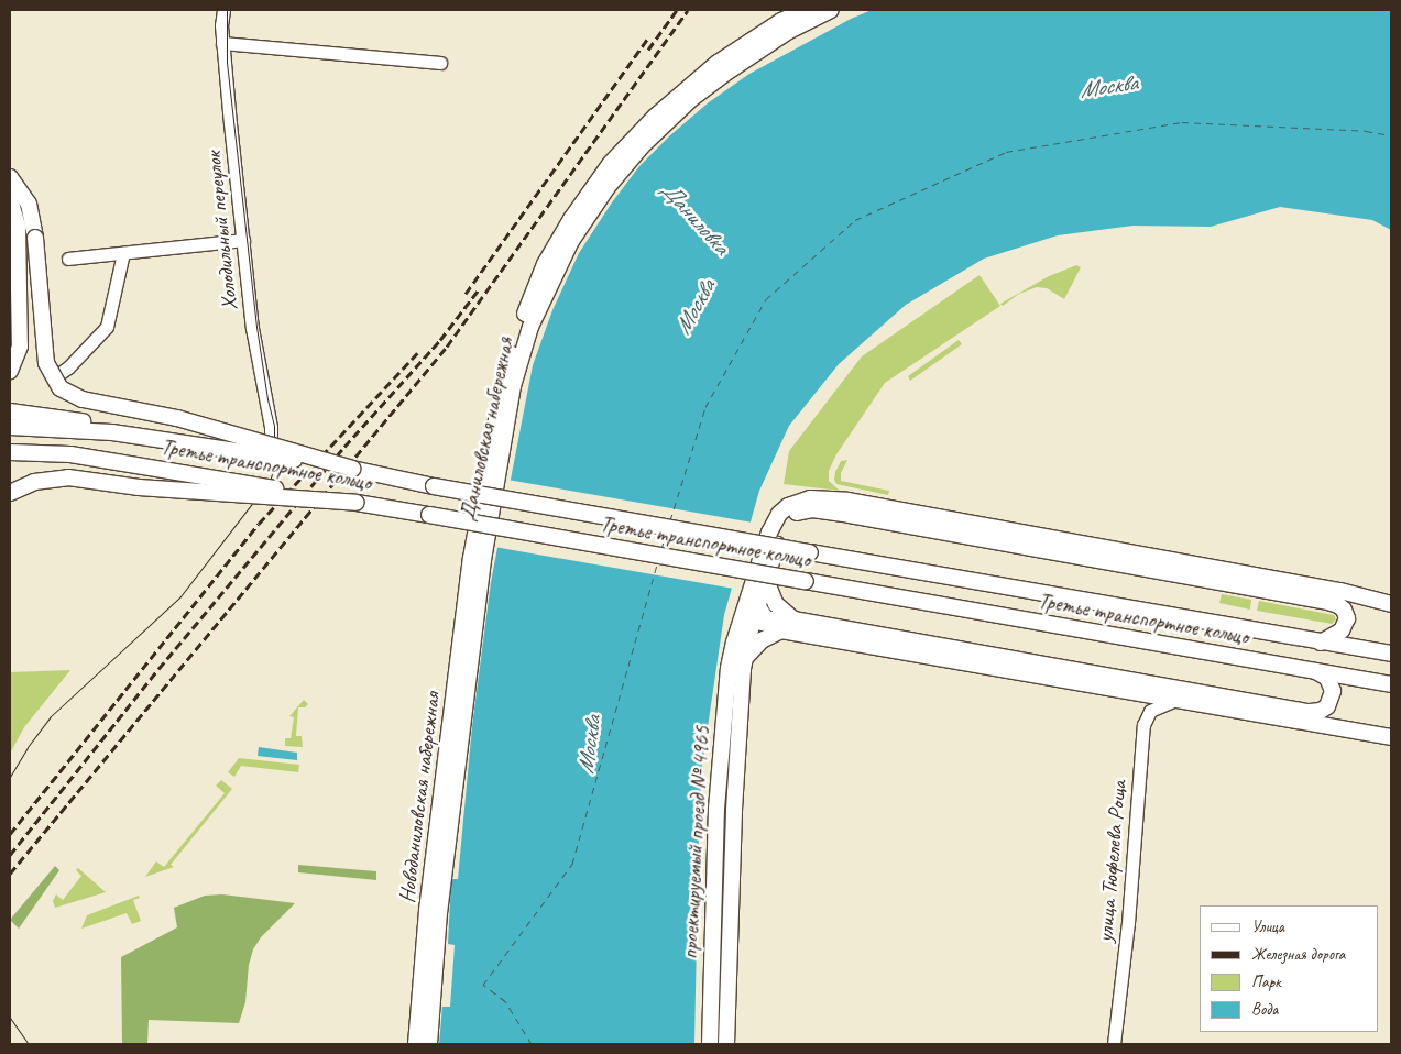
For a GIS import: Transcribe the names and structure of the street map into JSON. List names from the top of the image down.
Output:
{
  "streets": {
    "main road": [
      "Даниловская набережная",
      "Третье транспортное кольцо",
      "Новоданиловская набережная",
      "проектируемый проезд № 4965"
    ],
    "street": ["Холодильный переулок", "улица Тюфелева Роща"]
  },
  "crossings": [
    ["Даниловская набережная", "Новоданиловская набережная"]
  ],
  "water": ["Москва", "Даниловка"],
  "legend": [
    "Улица",
    "Железная дорога",
    "Парк",
    "Вода"
  ]
}
